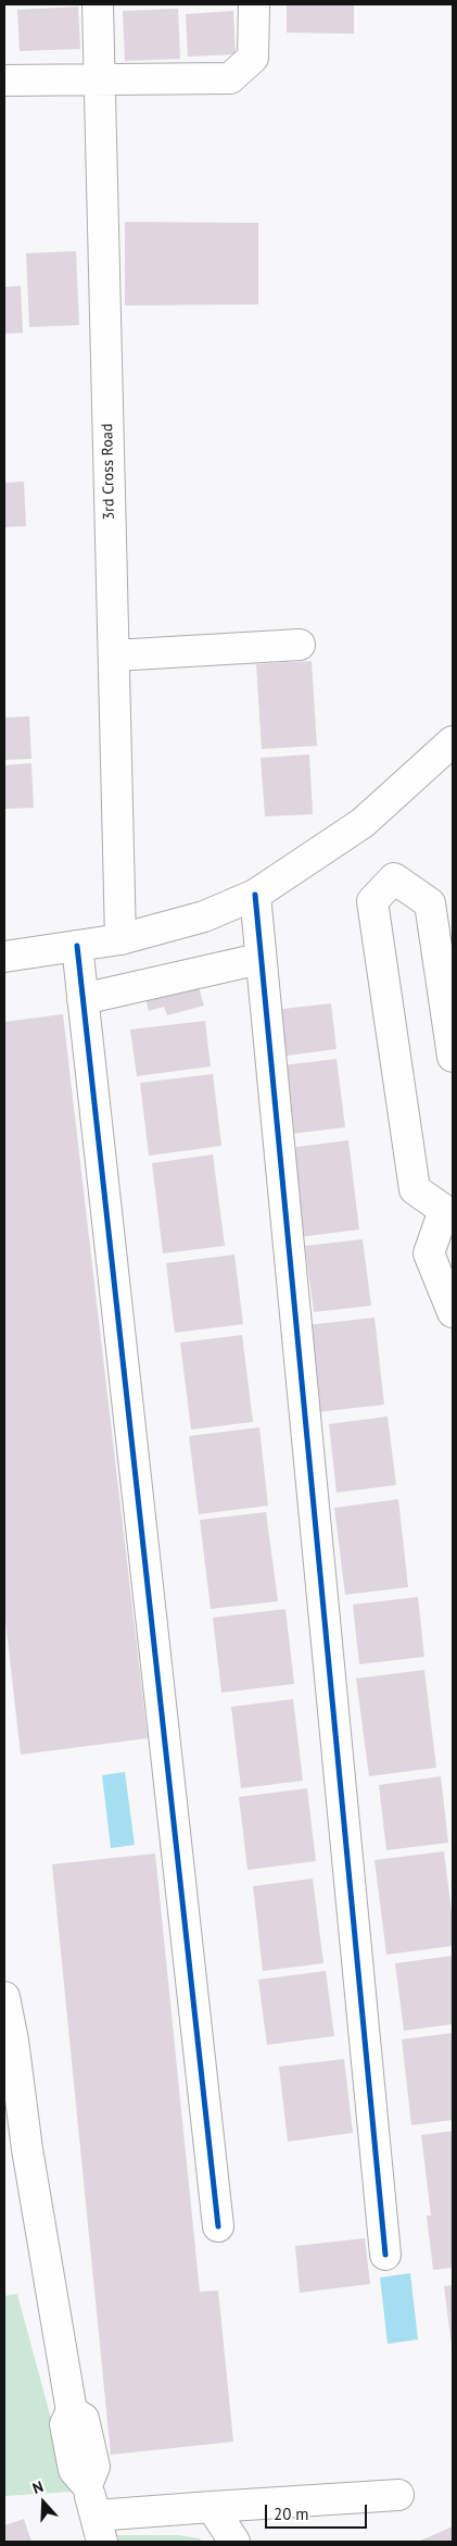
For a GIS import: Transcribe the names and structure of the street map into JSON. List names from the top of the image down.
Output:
{
  "streets": {
    "street": ["3rd Cross Road"]
  },
  "scale_bar": "20 m",
  "north": "top"
}
